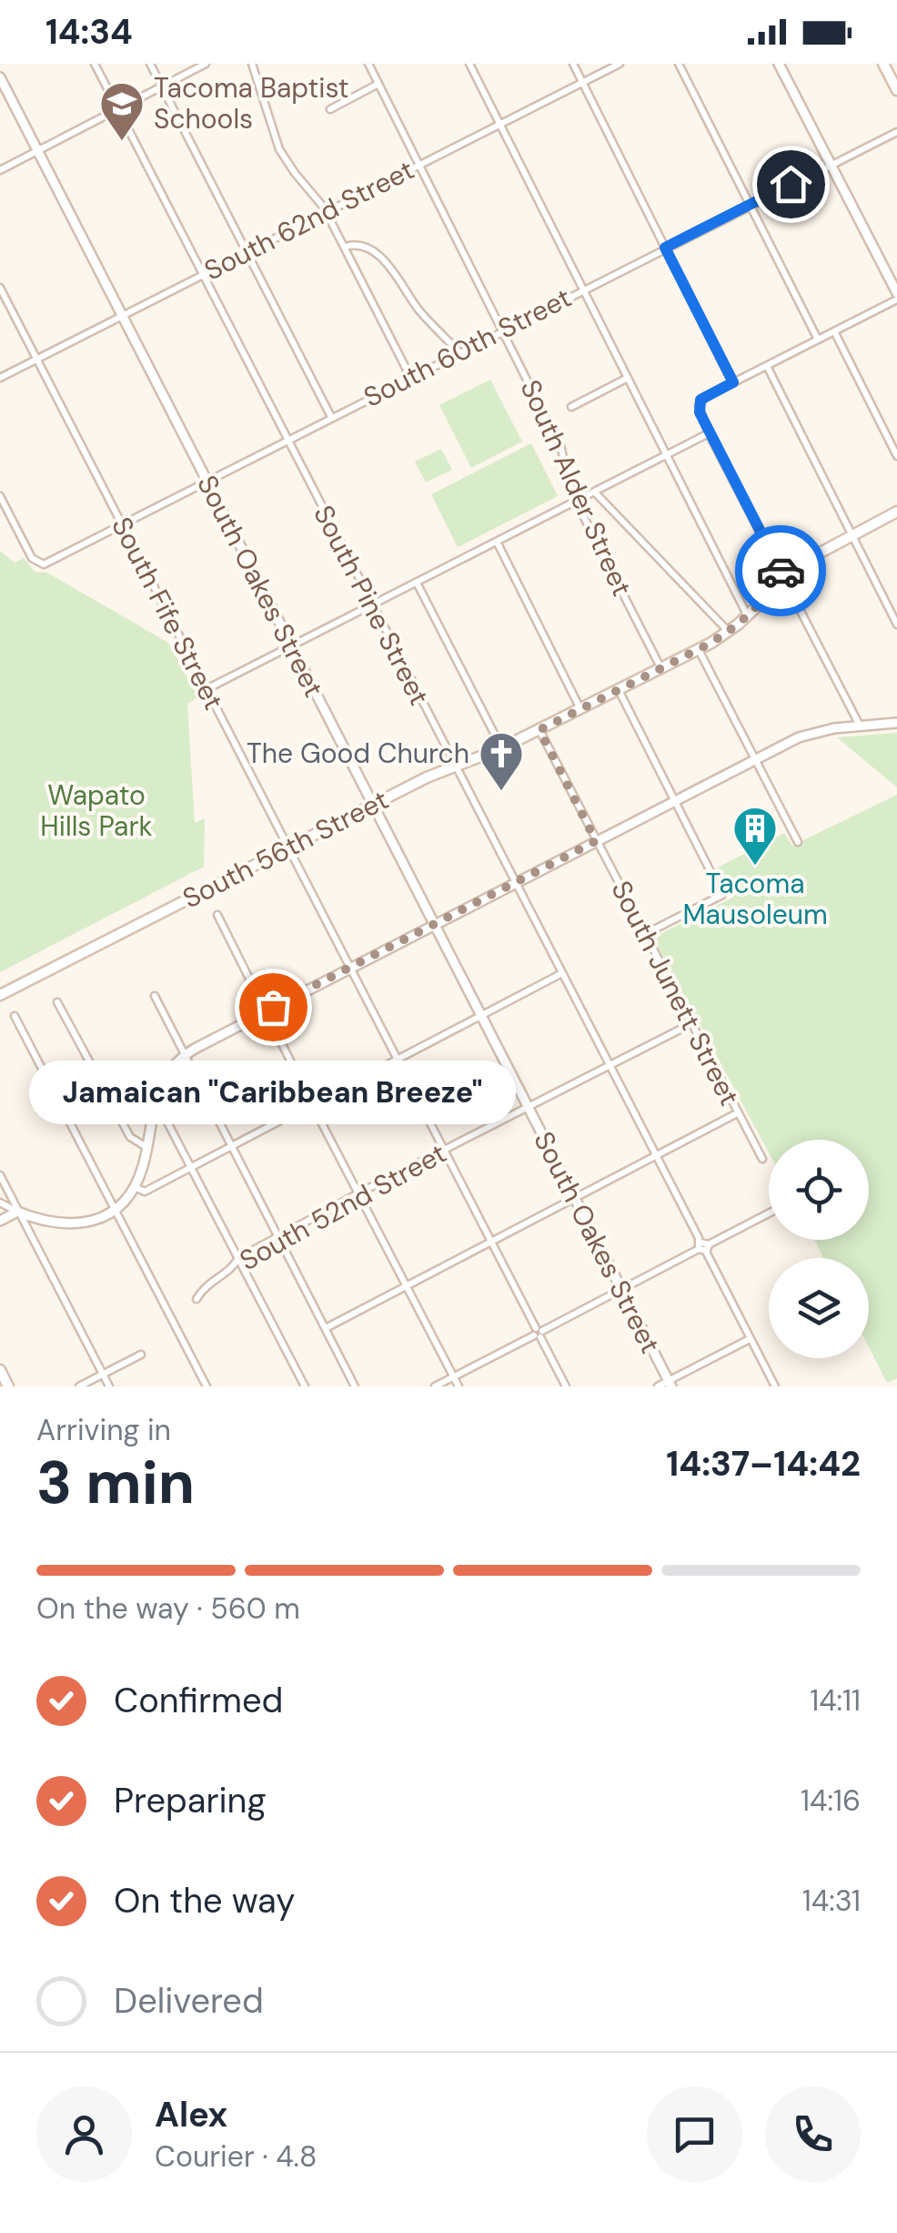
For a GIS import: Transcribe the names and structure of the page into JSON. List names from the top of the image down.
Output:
{
  "streets": {
    "main road": ["South 56th Street"],
    "street": [
      "South 62nd Street",
      "South 60th Street",
      "South Alder Street",
      "South Oakes Street",
      "South Pine Street",
      "South Fife Street",
      "South Junett Street",
      "South 52nd Street"
    ]
  },
  "crossings": [
    ["South 62nd Street", "South Alder Street"],
    ["South 62nd Street", "South Oakes Street"],
    ["South 62nd Street", "South Pine Street"],
    ["South 62nd Street", "South Fife Street"],
    ["South 60th Street", "South Alder Street"],
    ["South 60th Street", "South Oakes Street"],
    ["South 60th Street", "South Pine Street"],
    ["South 60th Street", "South Fife Street"],
    ["South Alder Street", "South 56th Street"],
    ["South Oakes Street", "South 56th Street"],
    ["South Oakes Street", "South 52nd Street"],
    ["South Pine Street", "South 56th Street"],
    ["South Pine Street", "South 52nd Street"],
    ["South Fife Street", "South 56th Street"],
    ["South Fife Street", "South 52nd Street"],
    ["South 56th Street", "South Junett Street"],
    ["South Junett Street", "South 52nd Street"]
  ],
  "parks": ["Wapato Hills Park"],
  "places": {
    "school or university": ["Tacoma Baptist Schools"],
    "church": ["The Good Church"],
    "building": ["Tacoma Mausoleum"],
    "other": ["Jamaican \"Caribbean Breeze\""]
  },
  "page": {
    "status": "14:34",
    "bubble": "Jamaican \"Caribbean Breeze\"",
    "heading": ["3 min", "Arriving in", "14:37–14:42"],
    "panel": ["Alex", "Courier · 4.8"],
    "bar": "On the way · 560 m",
    "list": [
      ["Confirmed", "14:11"],
      ["Preparing", "14:16"],
      ["On the way", "14:31"],
      "Delivered"
    ]
  }
}
